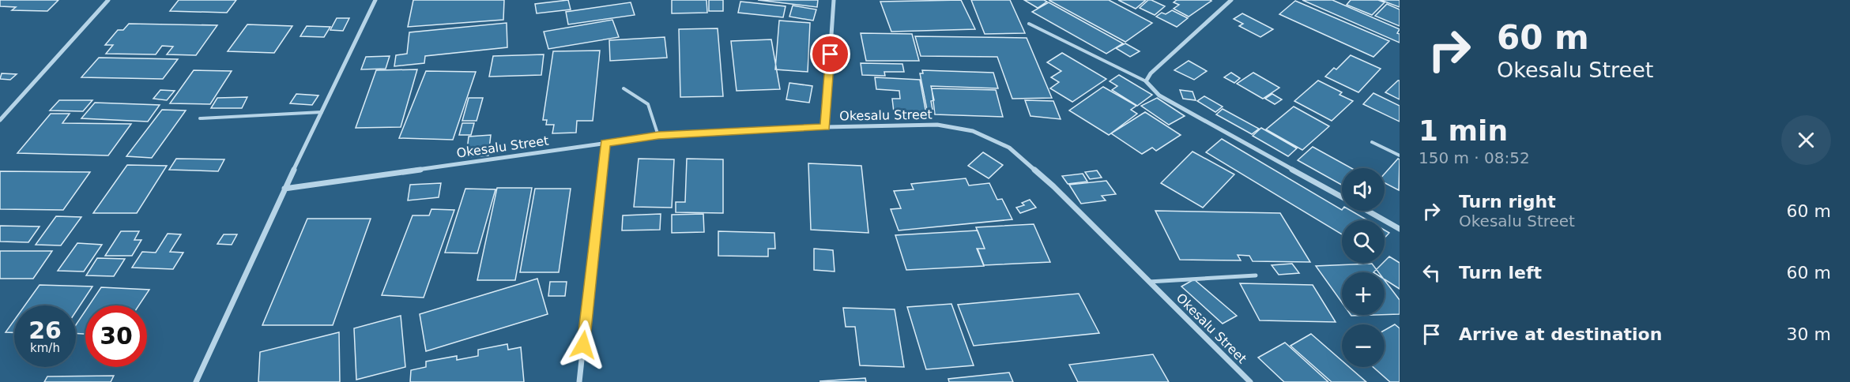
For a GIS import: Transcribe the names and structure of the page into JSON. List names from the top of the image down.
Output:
{
  "streets": {
    "street": ["Okesalu Street"]
  },
  "page": {
    "turn": ["60 m", "Okesalu Street"],
    "heading": ["1 min", "150 m · 08:52"],
    "map_buttons": ["+", "−"],
    "list": [
      {
        "name": "Turn right",
        "note": "Okesalu Street",
        "value": "60 m"
      },
      {
        "name": "Turn left",
        "value": "60 m"
      },
      {
        "name": "Arrive at destination",
        "value": "30 m"
      }
    ],
    "speed": "26 km/h",
    "limit": "30"
  }
}
